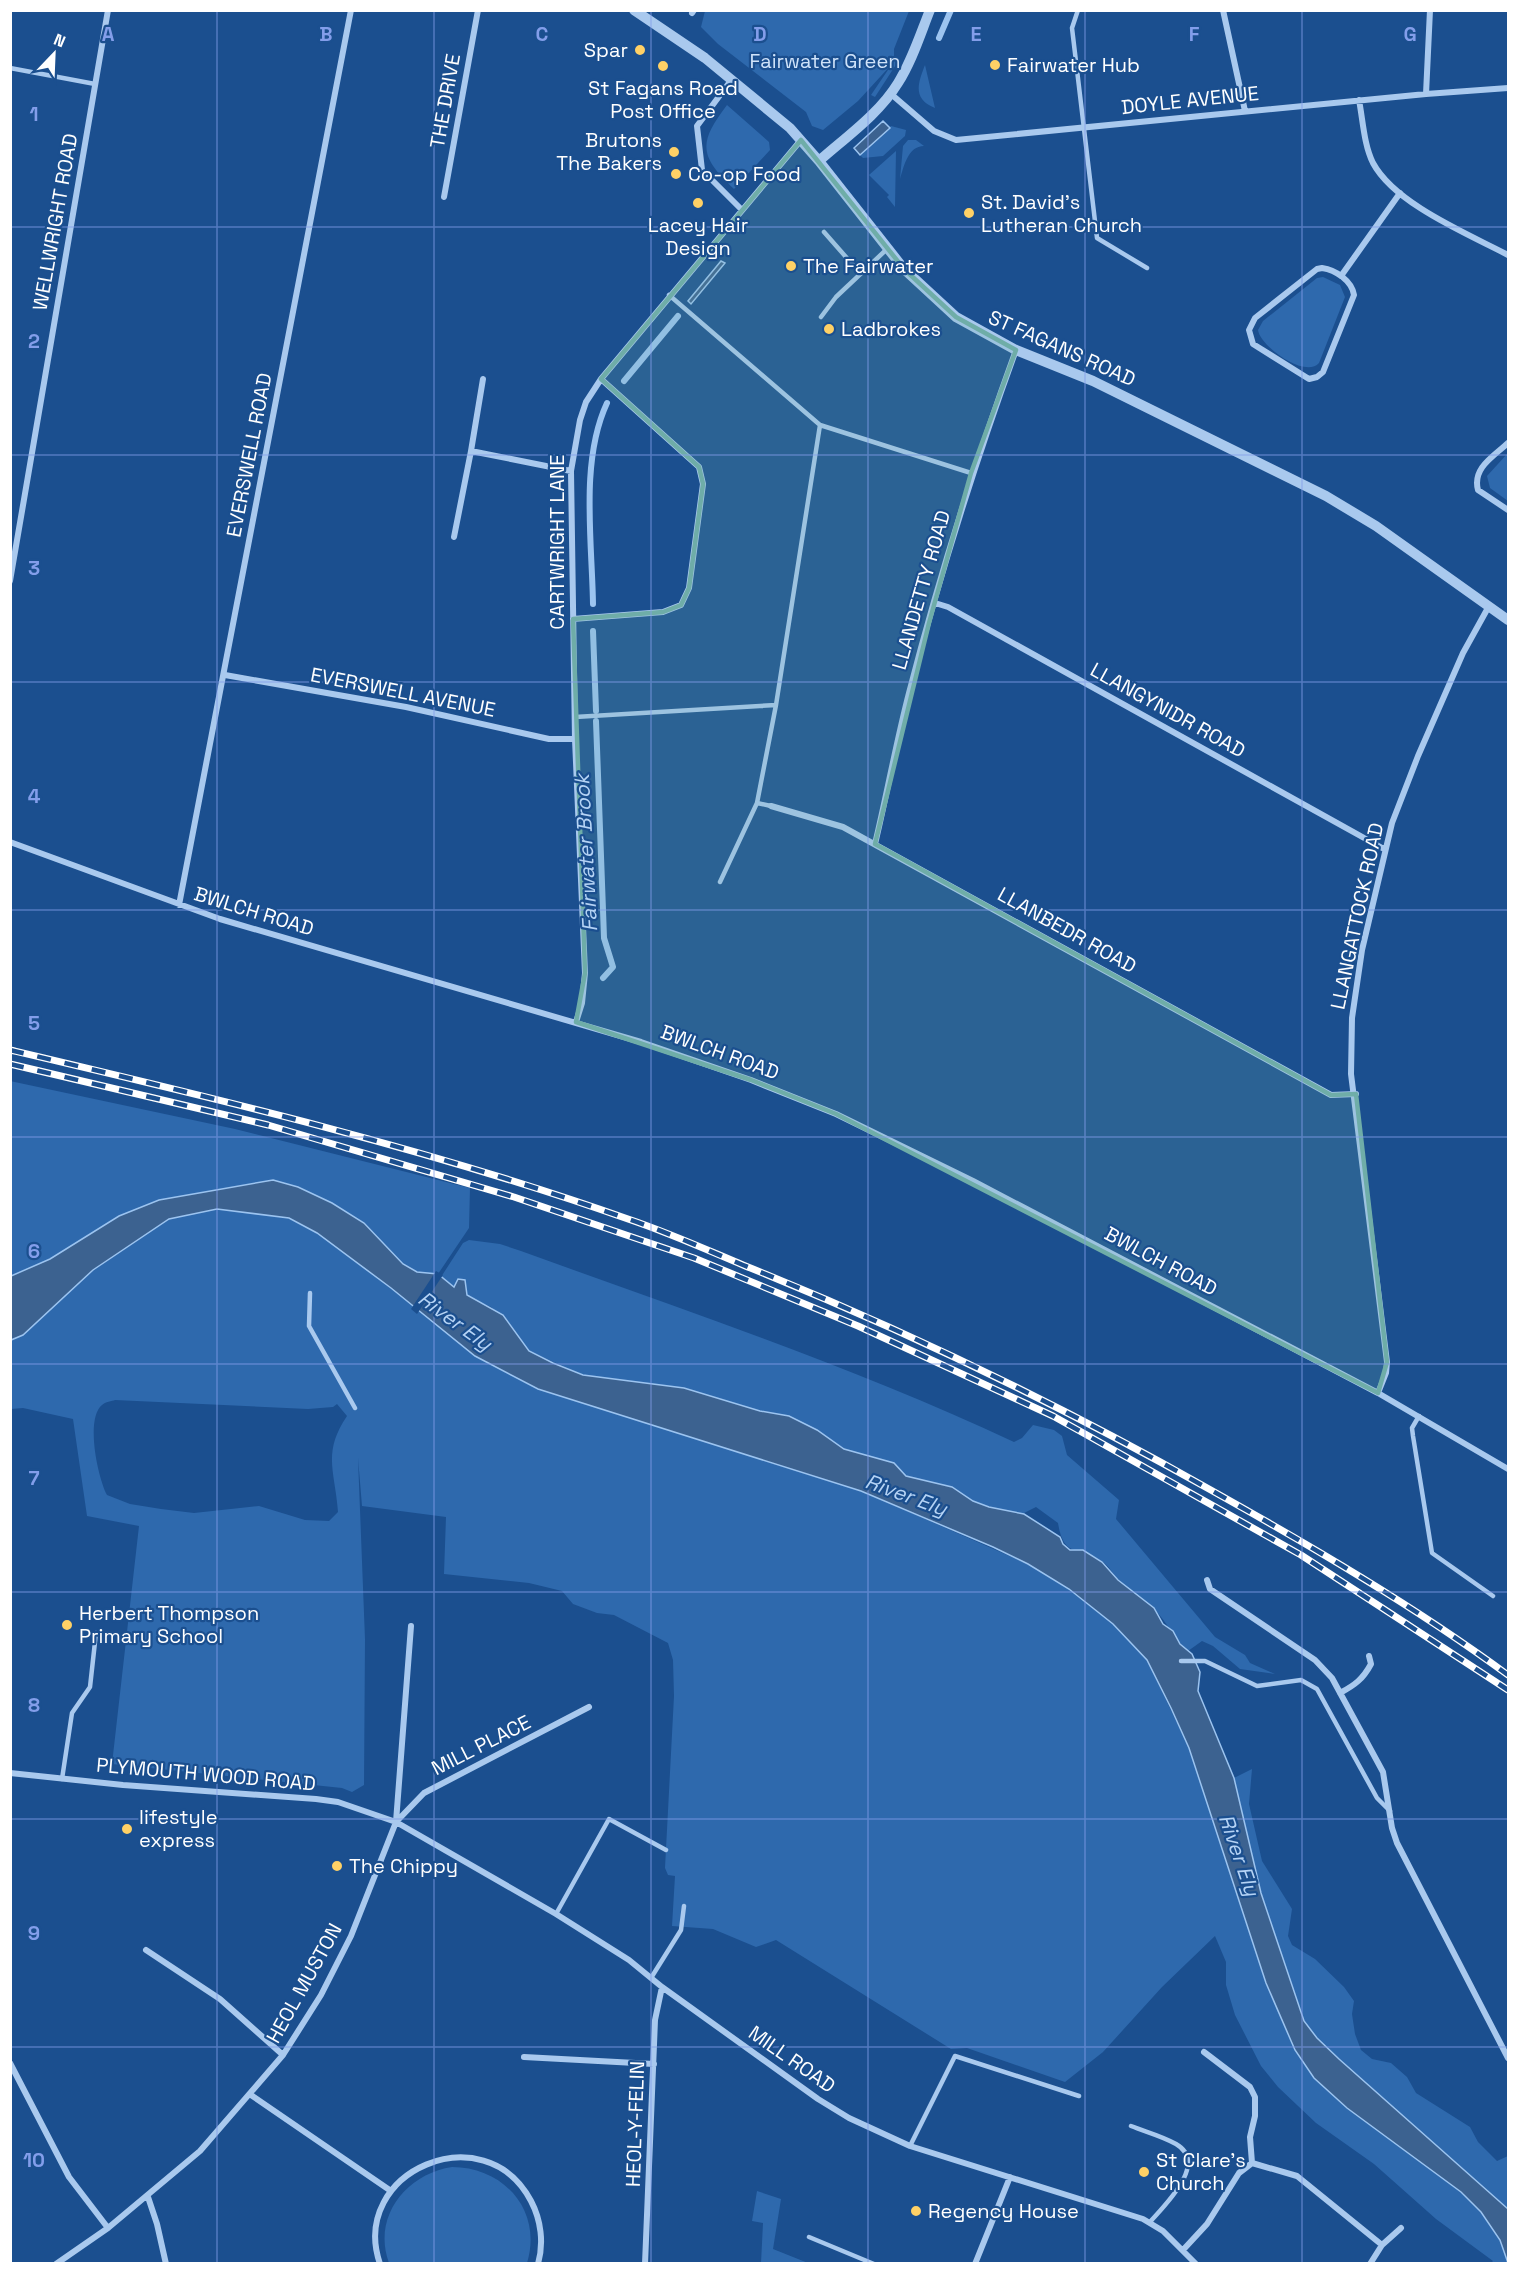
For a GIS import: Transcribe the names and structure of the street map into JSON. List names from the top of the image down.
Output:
{
  "streets": {
    "street": [
      "DOYLE AVENUE",
      "THE DRIVE",
      "WELLWRIGHT ROAD",
      "ST FAGANS ROAD",
      "EVERSWELL ROAD",
      "CARTWRIGHT LANE",
      "LLANDETTY ROAD",
      "EVERSWELL AVENUE",
      "LLANGYNIDR ROAD",
      "BWLCH ROAD",
      "LLANGATTOCK ROAD",
      "LLANBEDR ROAD",
      "MILL PLACE",
      "PLYMOUTH WOOD ROAD",
      "HEOL MUSTON",
      "MILL ROAD",
      "HEOL-Y-FELIN"
    ]
  },
  "crossings": [
    ["ST FAGANS ROAD", "CARTWRIGHT LANE"],
    ["ST FAGANS ROAD", "LLANDETTY ROAD"],
    ["ST FAGANS ROAD", "LLANGATTOCK ROAD"],
    ["EVERSWELL ROAD", "EVERSWELL AVENUE"],
    ["EVERSWELL ROAD", "BWLCH ROAD"],
    ["CARTWRIGHT LANE", "EVERSWELL AVENUE"],
    ["CARTWRIGHT LANE", "BWLCH ROAD"],
    ["LLANDETTY ROAD", "LLANGYNIDR ROAD"],
    ["LLANDETTY ROAD", "LLANBEDR ROAD"],
    ["LLANGYNIDR ROAD", "LLANGATTOCK ROAD"],
    ["BWLCH ROAD", "LLANGATTOCK ROAD"],
    ["LLANGATTOCK ROAD", "LLANBEDR ROAD"],
    ["MILL PLACE", "PLYMOUTH WOOD ROAD"],
    ["MILL PLACE", "HEOL MUSTON"],
    ["MILL PLACE", "MILL ROAD"],
    ["PLYMOUTH WOOD ROAD", "HEOL MUSTON"],
    ["PLYMOUTH WOOD ROAD", "MILL ROAD"],
    ["HEOL MUSTON", "MILL ROAD"],
    ["MILL ROAD", "HEOL-Y-FELIN"]
  ],
  "water": ["Fairwater Brook", "River Ely"],
  "parks": ["Fairwater Green"],
  "places": [
    "Spar",
    "Fairwater Hub",
    "St Fagans Road Post Office",
    "Brutons The Bakers",
    "Co-op Food",
    "Lacey Hair Design",
    "St. David's Lutheran Church",
    "The Fairwater",
    "Ladbrokes",
    "Herbert Thompson Primary School",
    "lifestyle express",
    "The Chippy",
    "St Clare's Church",
    "Regency House"
  ],
  "north": "top right",
  "grid": {
    "columns": [
      "A",
      "B",
      "C",
      "D",
      "E",
      "F",
      "G"
    ],
    "rows": [
      "1",
      "2",
      "3",
      "4",
      "5",
      "6",
      "7",
      "8",
      "9",
      "10"
    ]
  }
}
